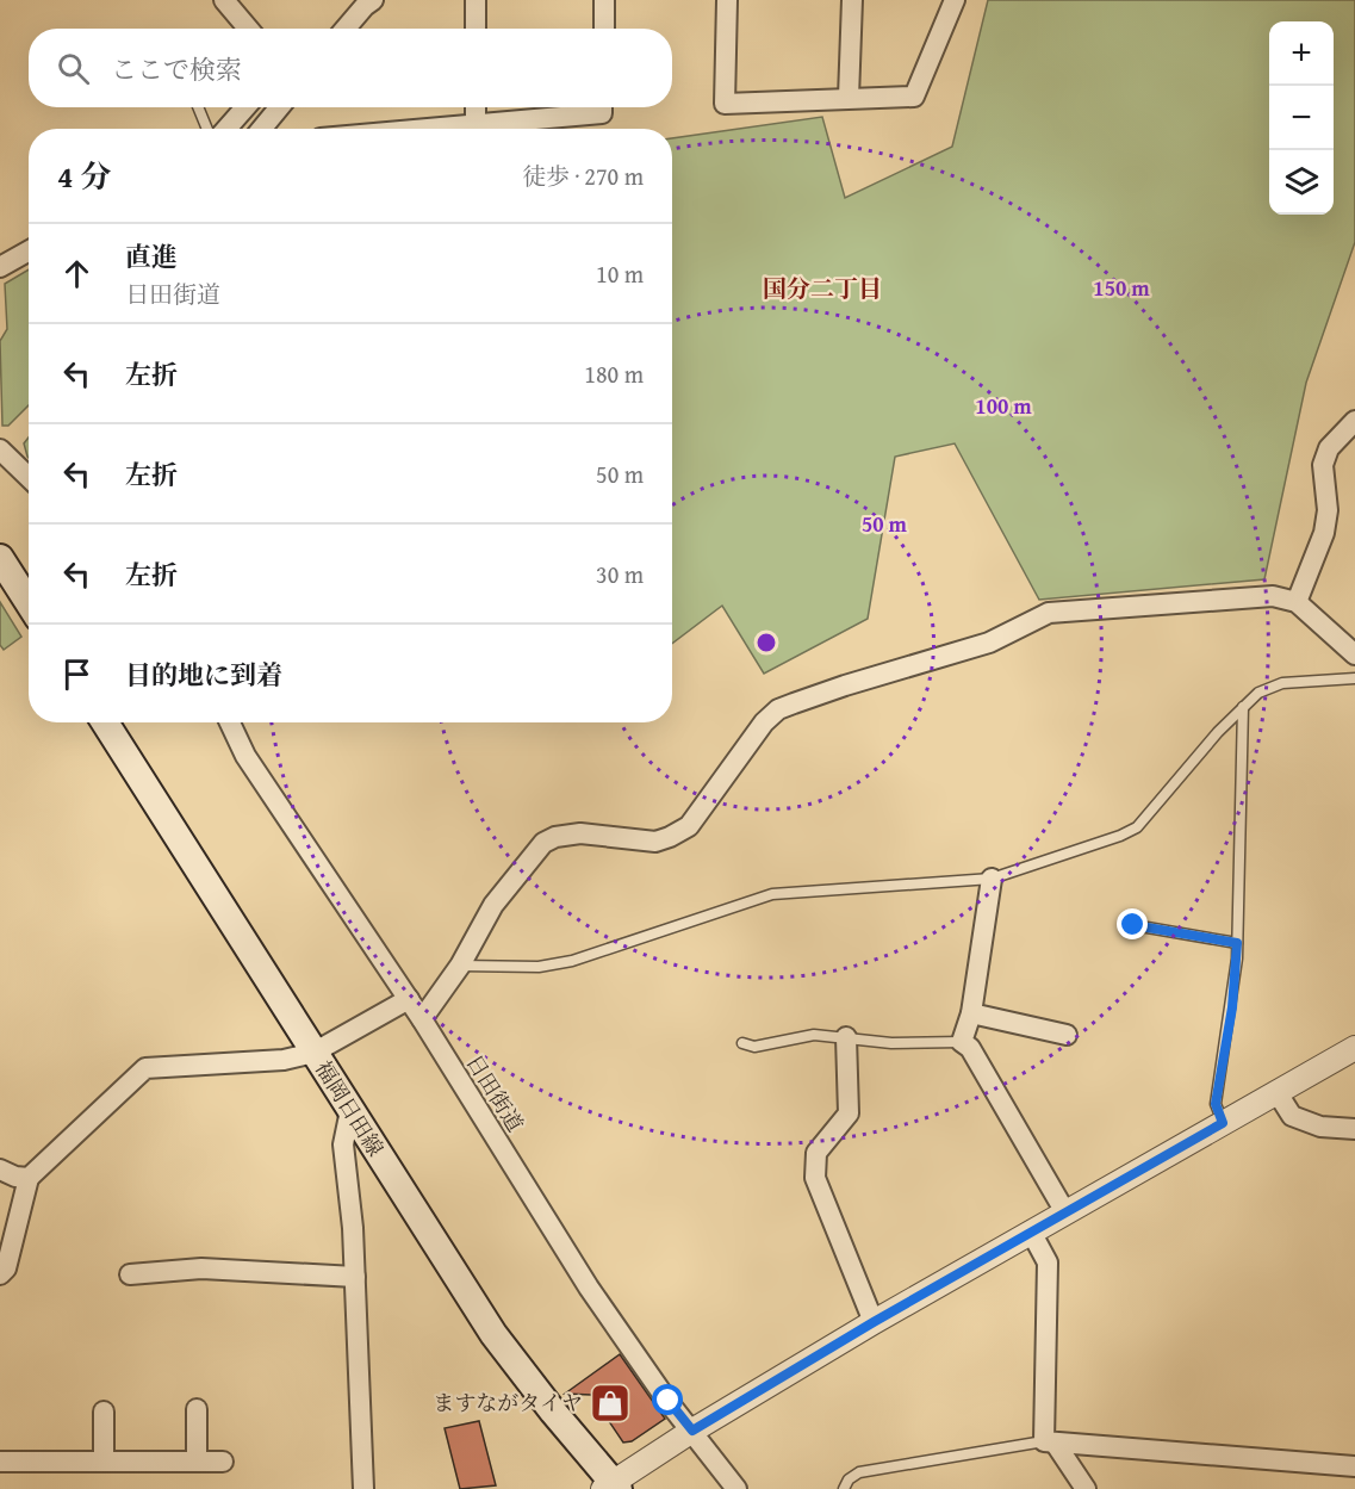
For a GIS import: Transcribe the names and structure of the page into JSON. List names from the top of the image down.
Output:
{
  "streets": {
    "main road": ["福岡日田線"],
    "street": ["日田街道"]
  },
  "districts": ["国分二丁目"],
  "places": {
    "shop": ["ますながタイヤ"]
  },
  "page": {
    "map_buttons": ["+", "−"],
    "search": "ここで検索",
    "heading": ["4 分", "徒歩 · 270 m"],
    "list": [
      ["直進", "日田街道", "10 m"],
      ["左折", "180 m"],
      ["左折", "50 m"],
      ["左折", "30 m"],
      "目的地に到着"
    ]
  },
  "rings": ["150 m", "100 m", "50 m"]
}
